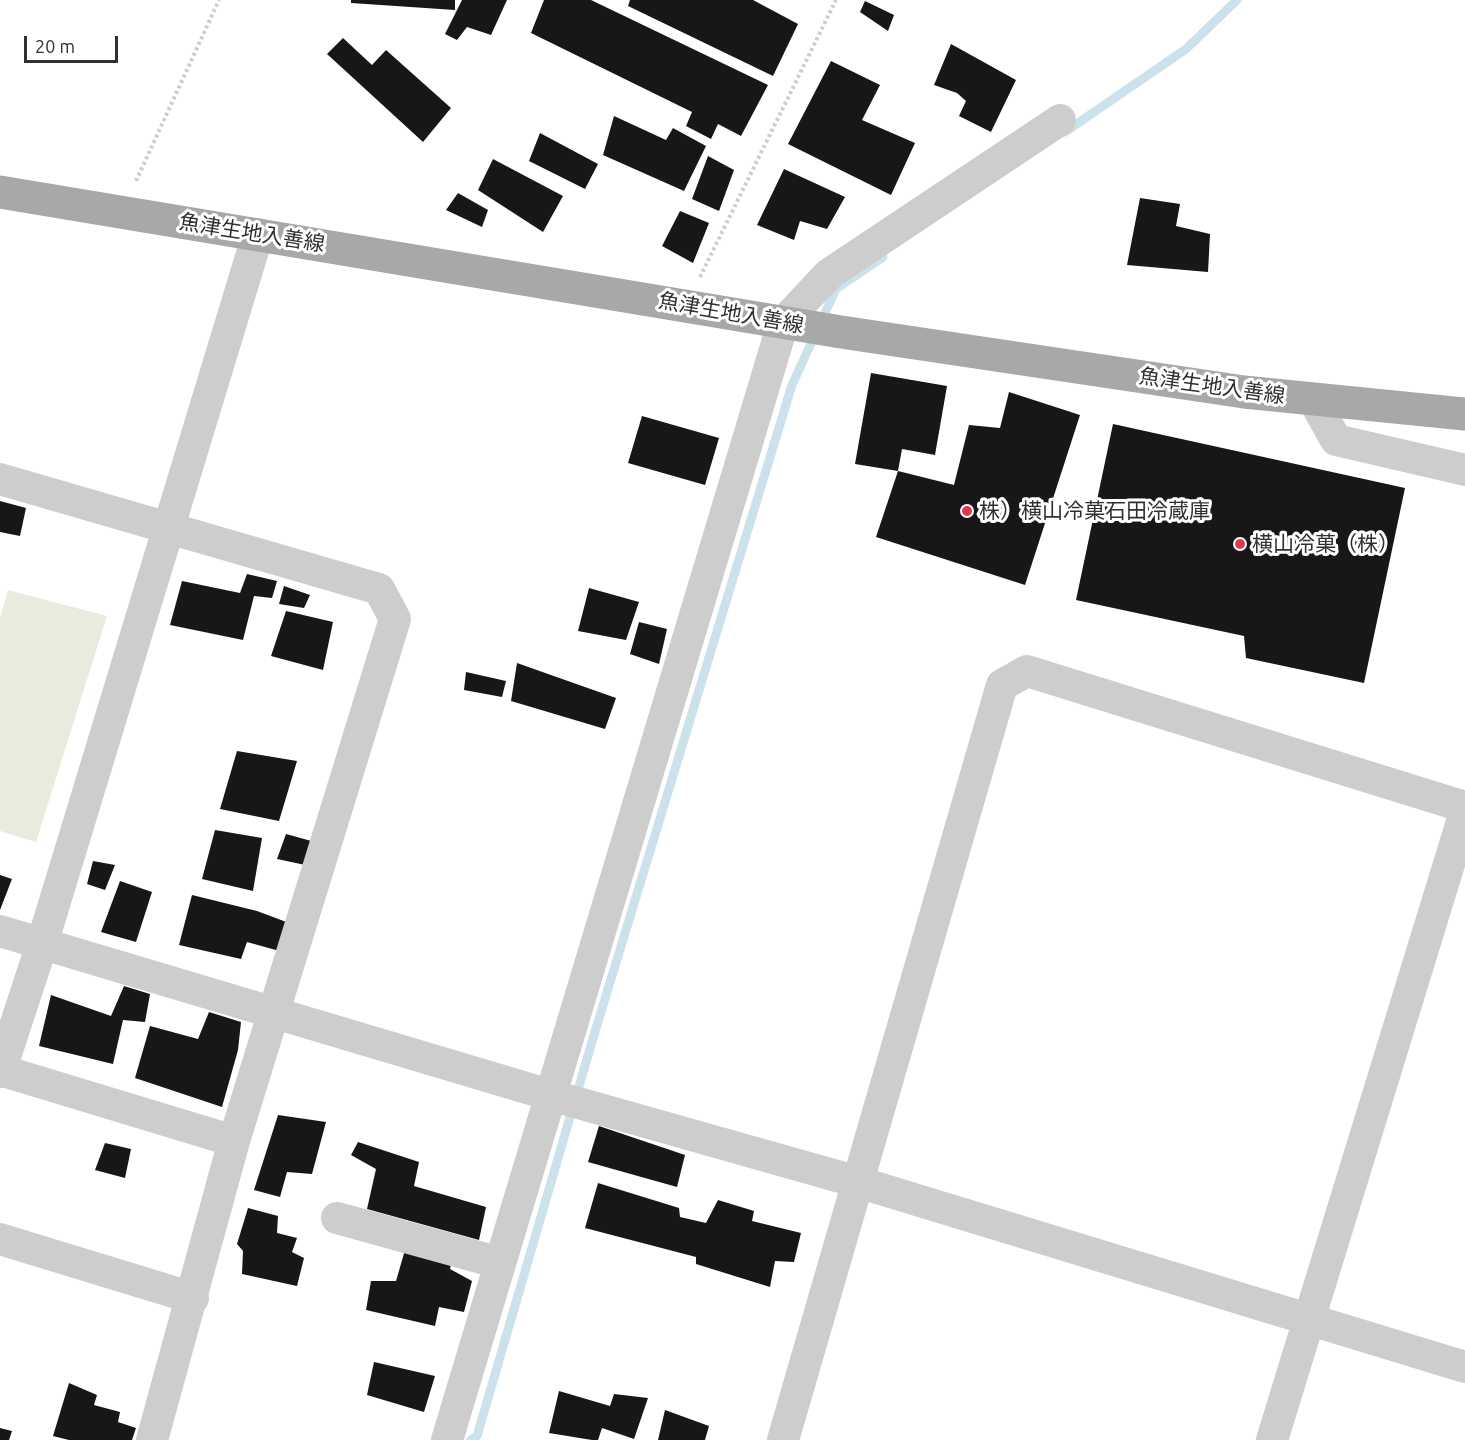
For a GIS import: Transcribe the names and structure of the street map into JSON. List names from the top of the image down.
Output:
{
  "streets": {
    "main road": ["魚津生地入善線"]
  },
  "places": ["株）横山冷菓石田冷蔵庫", "横山冷菓（株）"],
  "scale_bar": "20 m"
}
